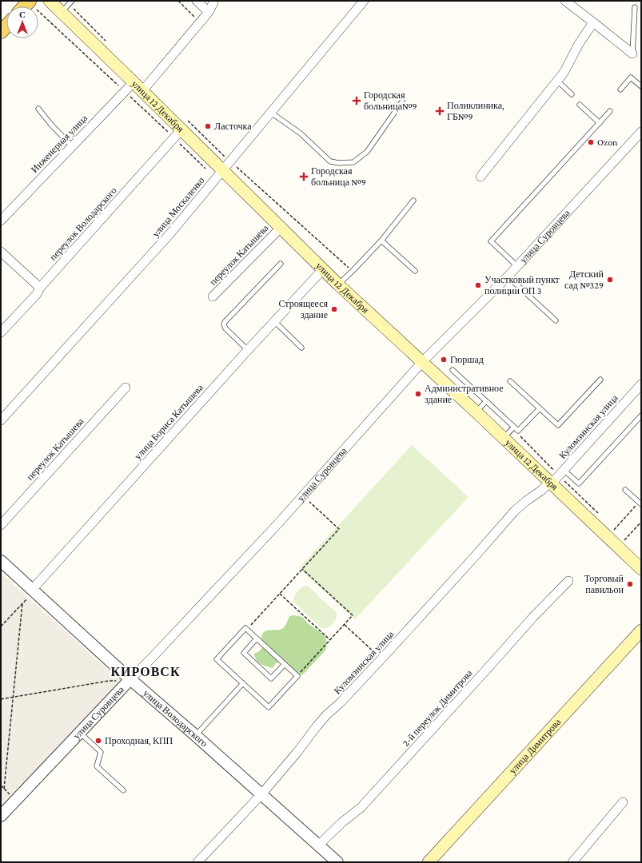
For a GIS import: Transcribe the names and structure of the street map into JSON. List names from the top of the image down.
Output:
{
  "streets": {
    "main road": ["улица 12 Декабря", "улица Димитрова"],
    "street": [
      "Инженерная улица",
      "улица Москаленко",
      "переулок Володарского",
      "улица Суровцева",
      "переулок Катышева",
      "улица Бориса Катышева",
      "Куломзинская улица",
      "2-й переулок Димитрова",
      "улица Володарского"
    ]
  },
  "crossings": [
    ["улица 12 Декабря", "Инженерная улица"],
    ["улица 12 Декабря", "улица Москаленко"],
    ["улица 12 Декабря", "переулок Володарского"],
    ["улица 12 Декабря", "улица Суровцева"],
    ["улица 12 Декабря", "переулок Катышева"],
    ["улица 12 Декабря", "улица Бориса Катышева"],
    ["улица 12 Декабря", "Куломзинская улица"],
    ["улица Суровцева", "улица Володарского"],
    ["улица Бориса Катышева", "улица Володарского"],
    ["Куломзинская улица", "улица Володарского"],
    ["2-й переулок Димитрова", "улица Володарского"]
  ],
  "districts": ["КИРОВСК"],
  "places": {
    "health": ["Городская больница№9", "Поликлиника, ГБ№9", "Городская больница №9"],
    "other": [
      "Ласточка",
      "Ozon",
      "Детский сад №329",
      "Участковый пункт полиции ОП 3",
      "Строящееся здание",
      "Гюршад",
      "Административное здание",
      "Торговый павильон",
      "Проходная, КПП"
    ]
  },
  "north": "top"
}
